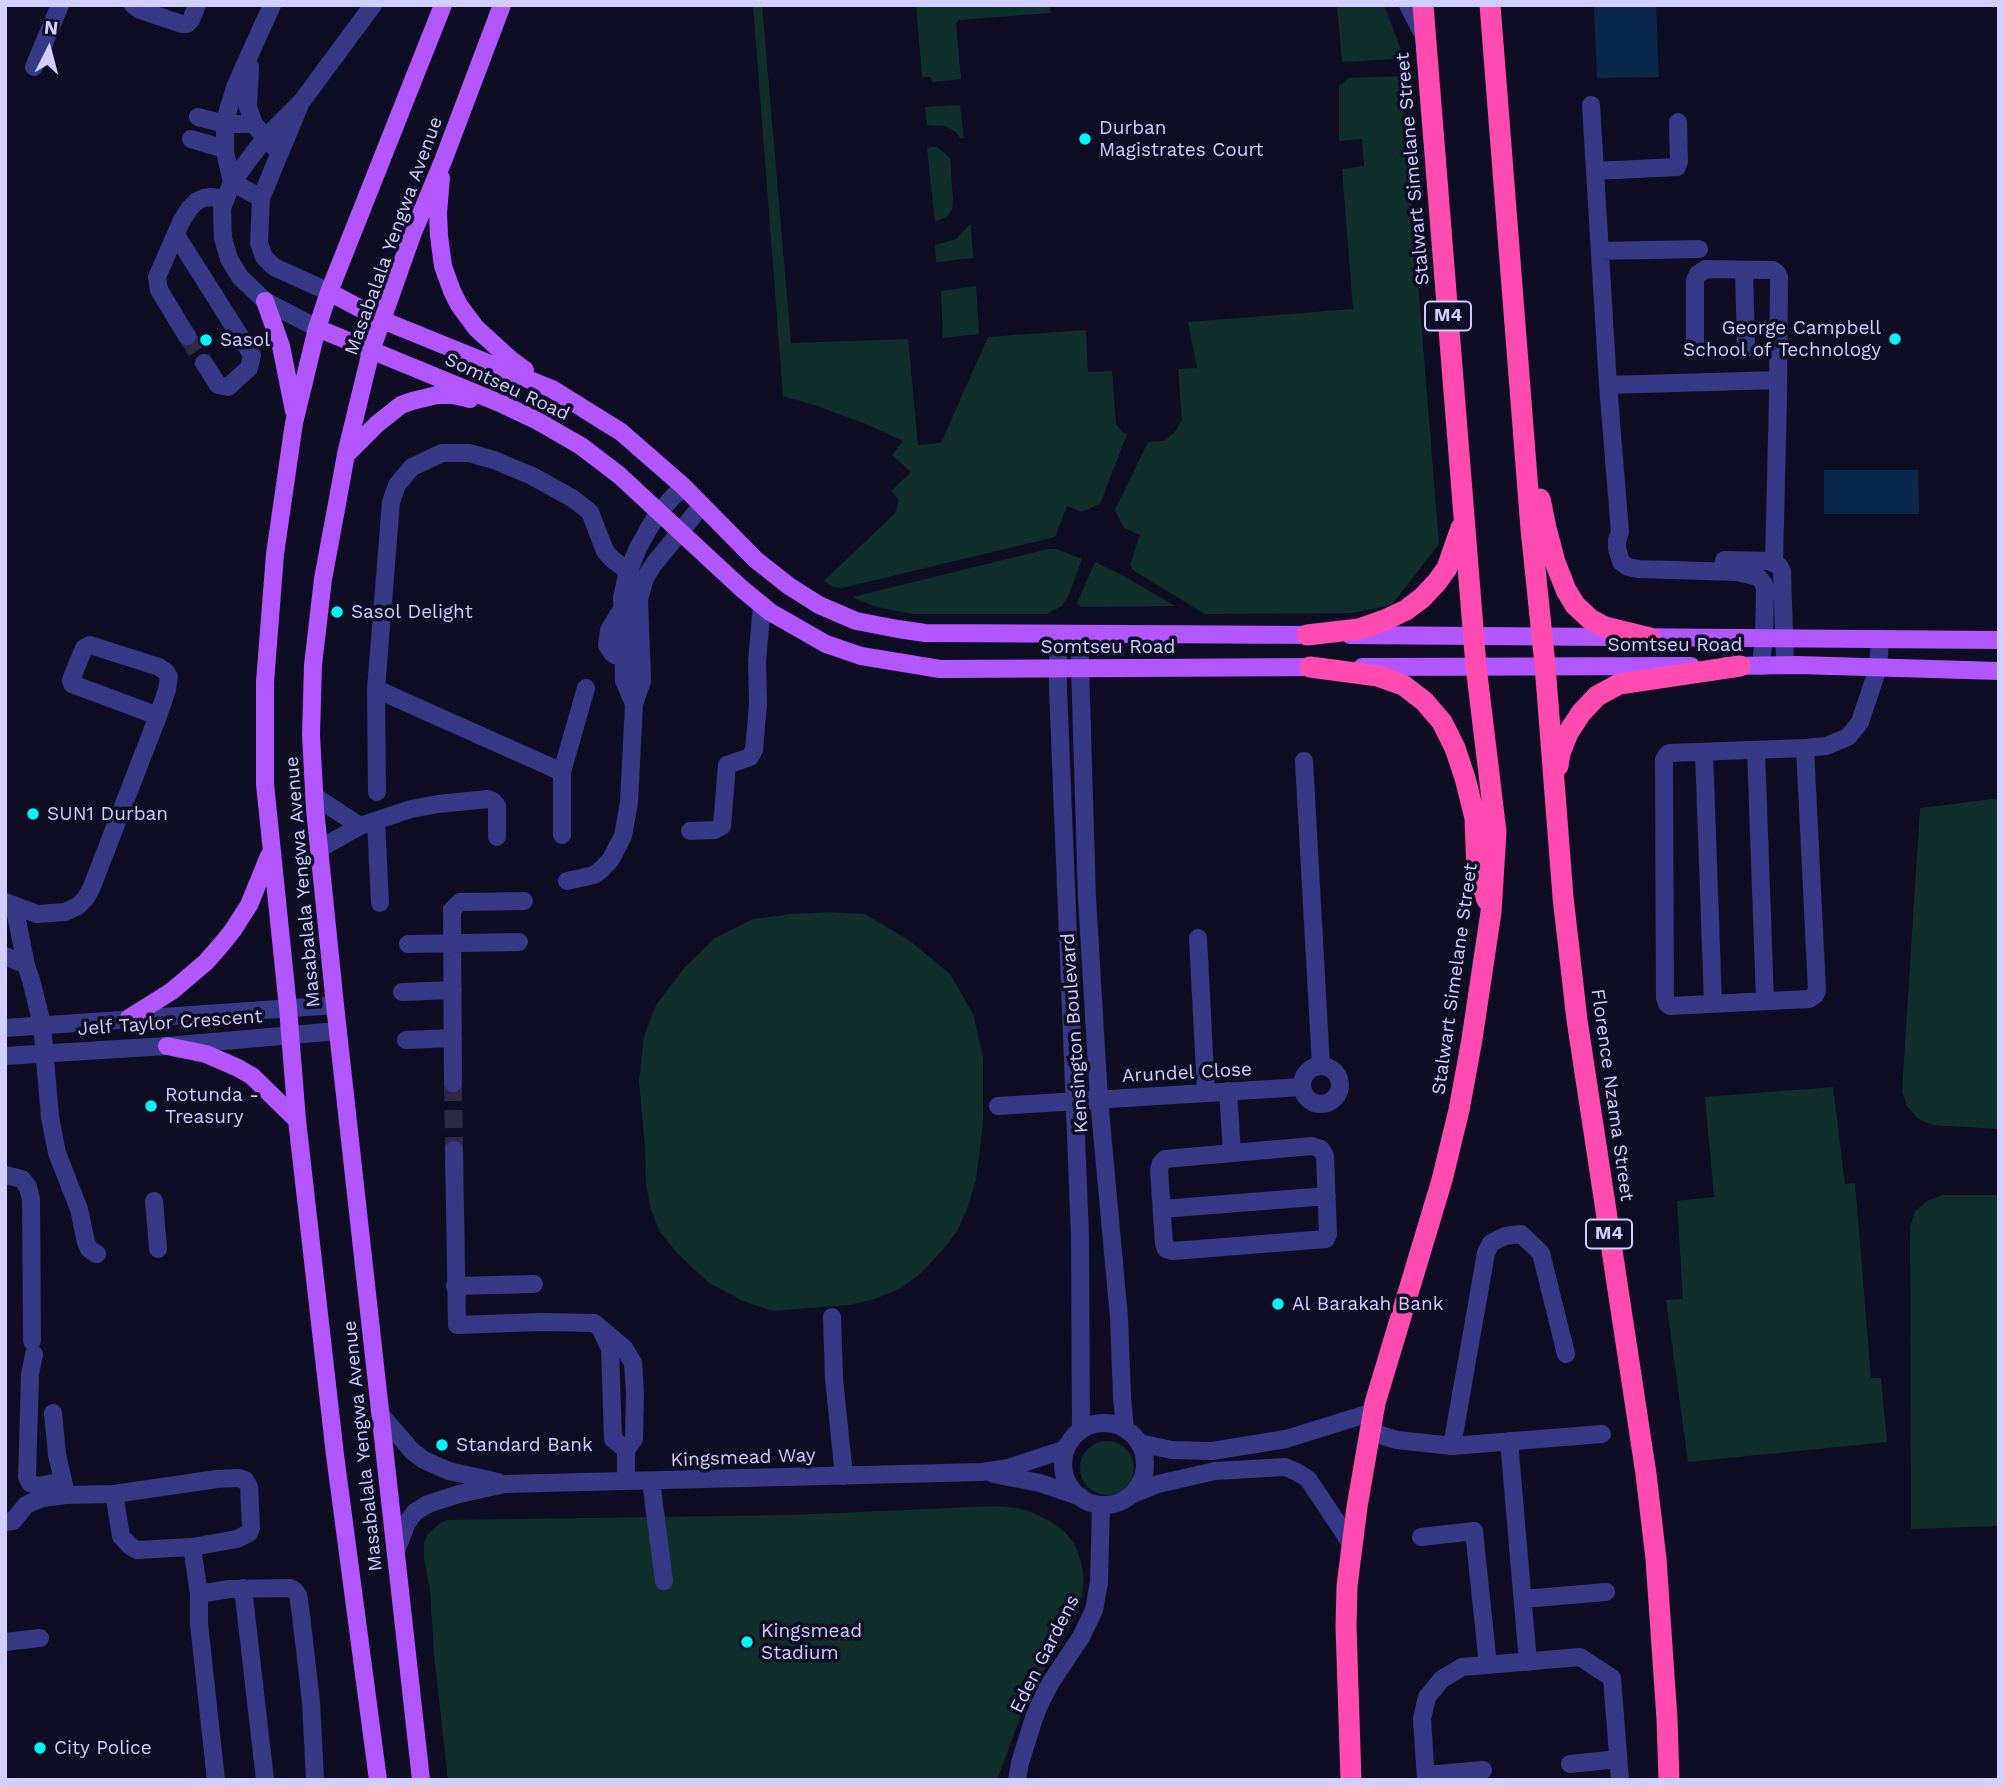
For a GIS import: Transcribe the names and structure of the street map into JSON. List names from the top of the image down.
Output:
{
  "streets": {
    "highway": ["Stalwart Simelane Street", "M4", "Florence Nzama Street"],
    "main road": ["Masabalala Yengwa Avenue", "Somtseu Road"],
    "street": [
      "Jelf Taylor Crescent",
      "Kensington Boulevard",
      "Arundel Close",
      "Kingsmead Way",
      "Eden Gardens"
    ]
  },
  "crossings": [
    ["Stalwart Simelane Street", "Somtseu Road"],
    ["Masabalala Yengwa Avenue", "Somtseu Road"],
    ["Masabalala Yengwa Avenue", "Jelf Taylor Crescent"],
    ["Masabalala Yengwa Avenue", "Kingsmead Way"],
    ["M4", "Somtseu Road"],
    ["M4", "Florence Nzama Street"],
    ["Somtseu Road", "Kensington Boulevard"],
    ["Somtseu Road", "Florence Nzama Street"],
    ["Kensington Boulevard", "Arundel Close"],
    ["Kensington Boulevard", "Kingsmead Way"],
    ["Kensington Boulevard", "Eden Gardens"],
    ["Kingsmead Way", "Eden Gardens"]
  ],
  "places": [
    "Durban Magistrates Court",
    "George Campbell School of Technology",
    "Sasol",
    "Sasol Delight",
    "SUN1 Durban",
    "Rotunda - Treasury",
    "Al Barakah Bank",
    "Standard Bank",
    "Kingsmead Stadium",
    "City Police"
  ],
  "north": "top"
}
